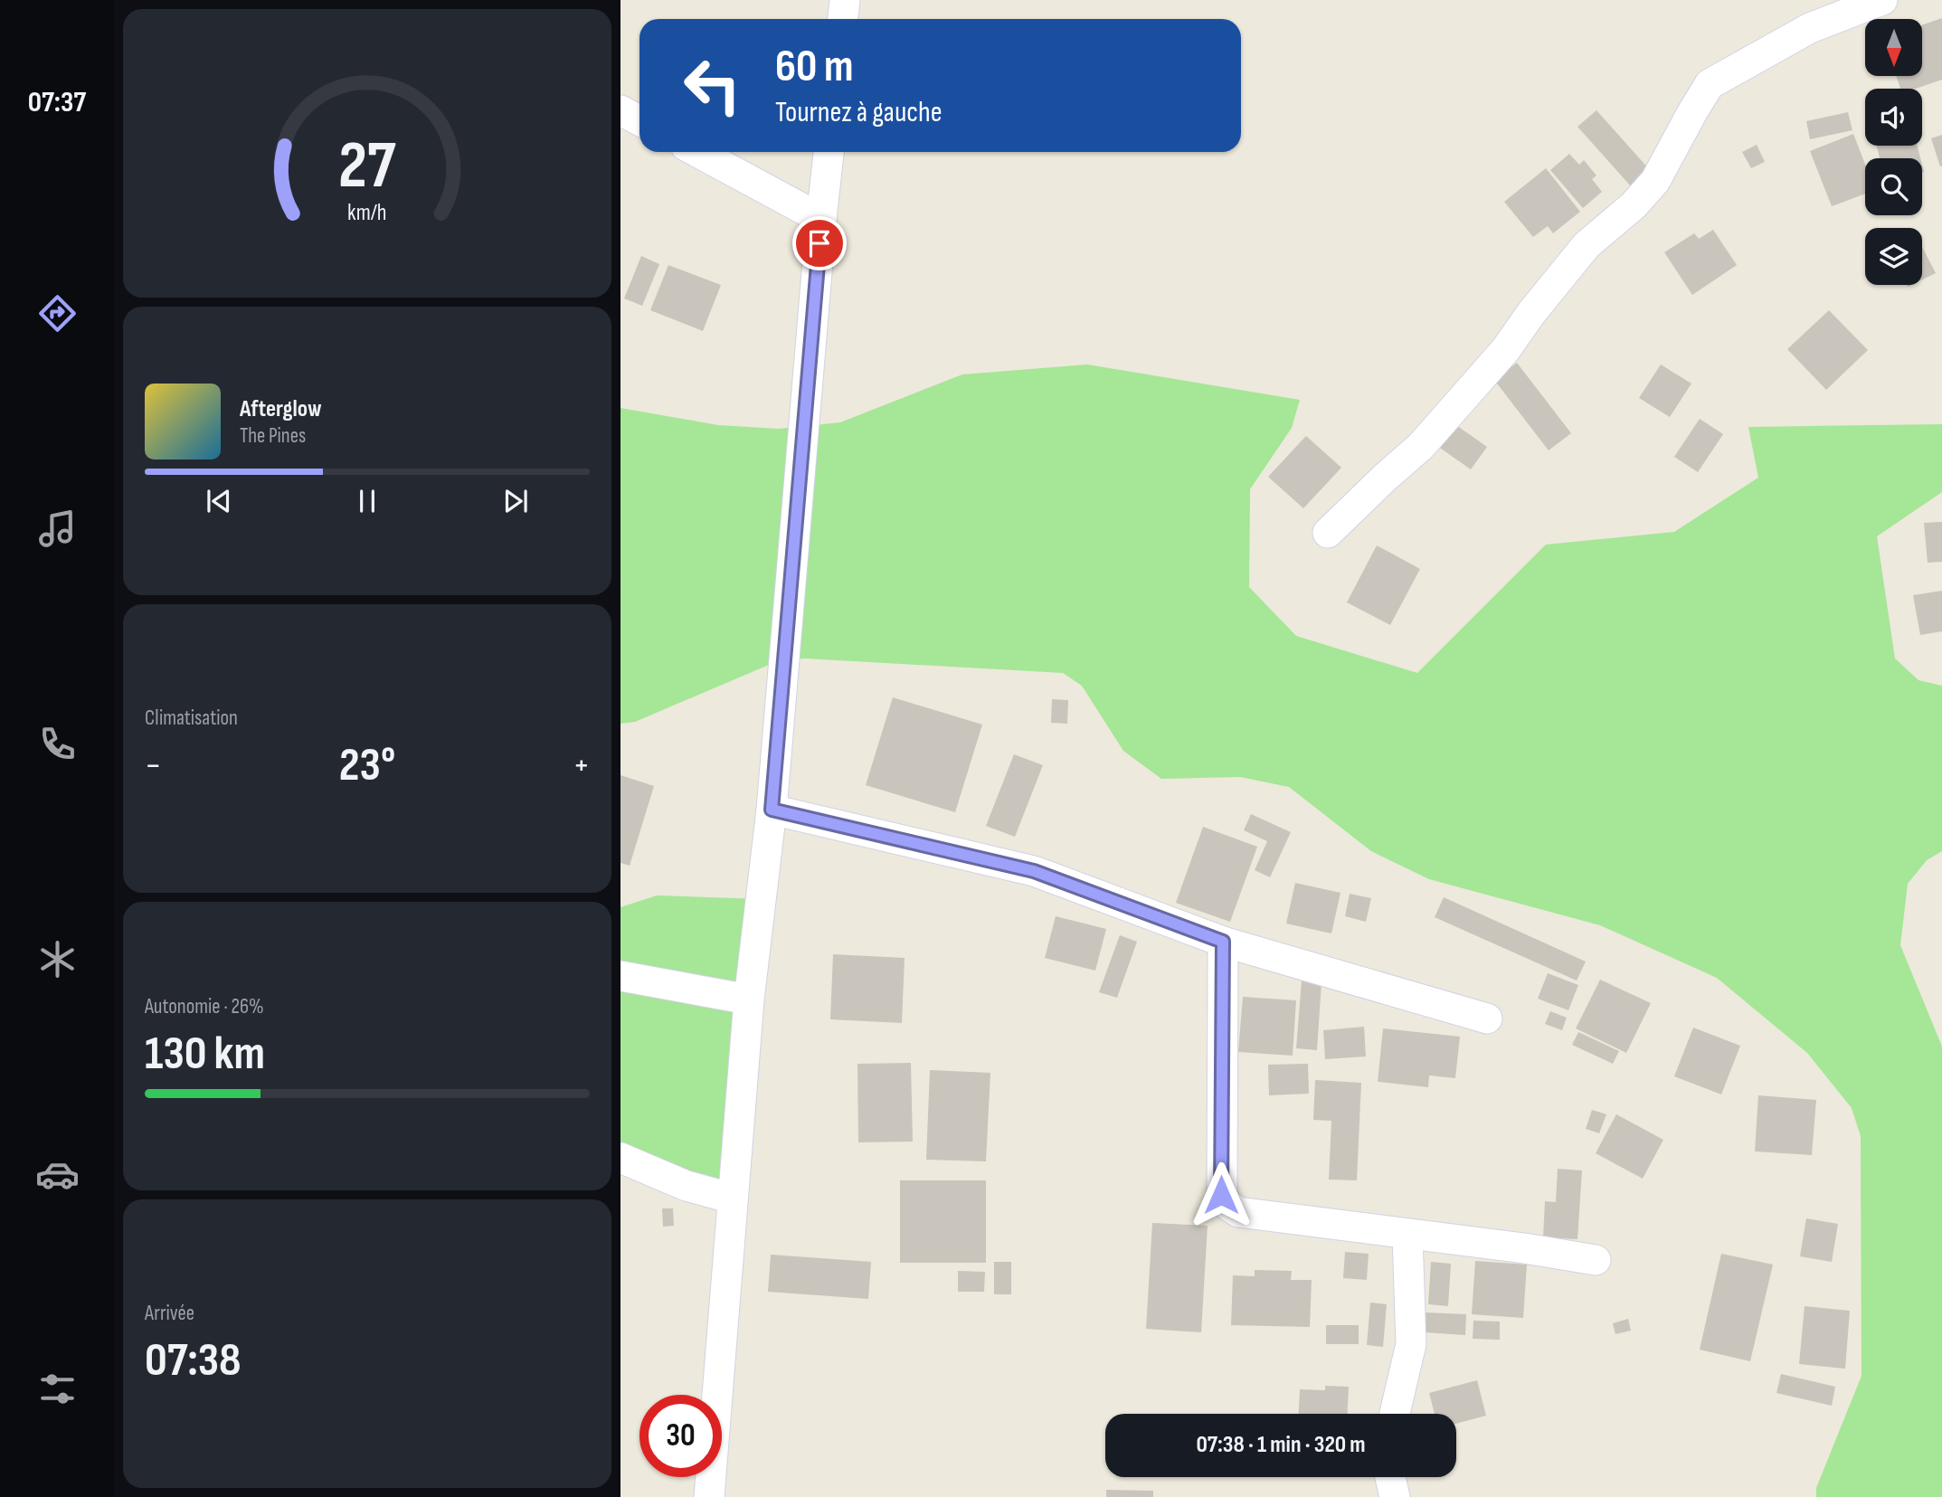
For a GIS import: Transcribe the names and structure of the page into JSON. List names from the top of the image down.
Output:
{
  "north": "bottom",
  "page": {
    "tabs": "07:37",
    "turn": ["60 m", "Tournez à gauche"],
    "song": ["Afterglow", "The Pines"],
    "tile": [
      "Climatisation",
      ["Autonomie · 26%", "130 km"],
      ["Arrivée", "07:38"]
    ],
    "heat": ["−", "23°", "+"],
    "limit": "30",
    "trip": "07:38 · 1 min · 320 m",
    "gauge": ["27", "km/h"]
  }
}
